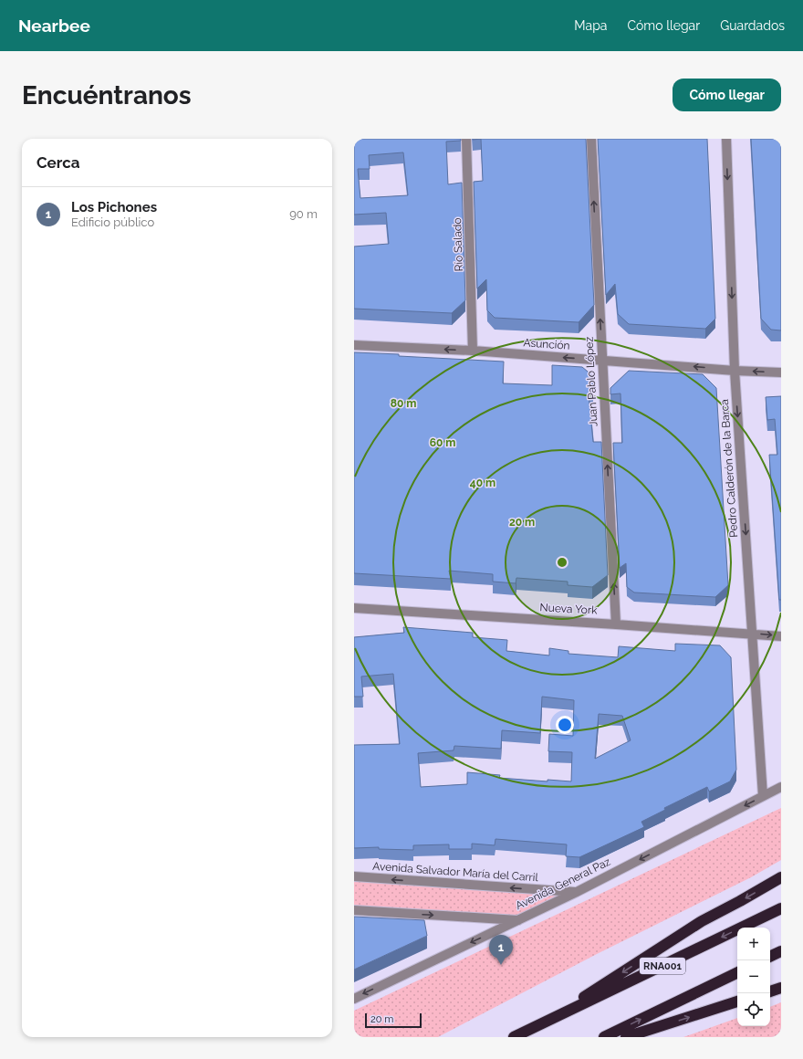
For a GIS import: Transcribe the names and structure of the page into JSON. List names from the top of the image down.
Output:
{
  "streets": {
    "highway": ["RNA001"],
    "street": [
      "Río Salado",
      "Asunción",
      "Juan Pablo López",
      "Pedro Calderón de la Barca",
      "Nueva York",
      "Avenida Salvador María del Carril",
      "Avenida General Paz"
    ]
  },
  "crossings": [
    ["Río Salado", "Asunción"],
    ["Asunción", "Juan Pablo López"],
    ["Asunción", "Pedro Calderón de la Barca"],
    ["Juan Pablo López", "Nueva York"],
    ["Pedro Calderón de la Barca", "Nueva York"],
    ["Pedro Calderón de la Barca", "Avenida General Paz"],
    ["Avenida Salvador María del Carril", "Avenida General Paz"]
  ],
  "one_way": [
    "Asunción",
    "Juan Pablo López",
    "Pedro Calderón de la Barca",
    "Avenida General Paz"
  ],
  "scale_bar": "20 m",
  "page": {
    "header": "Nearbee",
    "nav": ["Mapa", "Cómo llegar", "Guardados"],
    "buttons": "Cómo llegar",
    "title": "Encuéntranos",
    "heading": "Cerca",
    "list": [
      {
        "mark": "1",
        "name": "Los Pichones",
        "note": "Edificio público",
        "value": "90 m"
      }
    ],
    "map_buttons": ["+", "−"],
    "pins": "1",
    "scale": "20 m"
  },
  "rings": [
    "80 m",
    "60 m",
    "40 m",
    "20 m"
  ]
}
